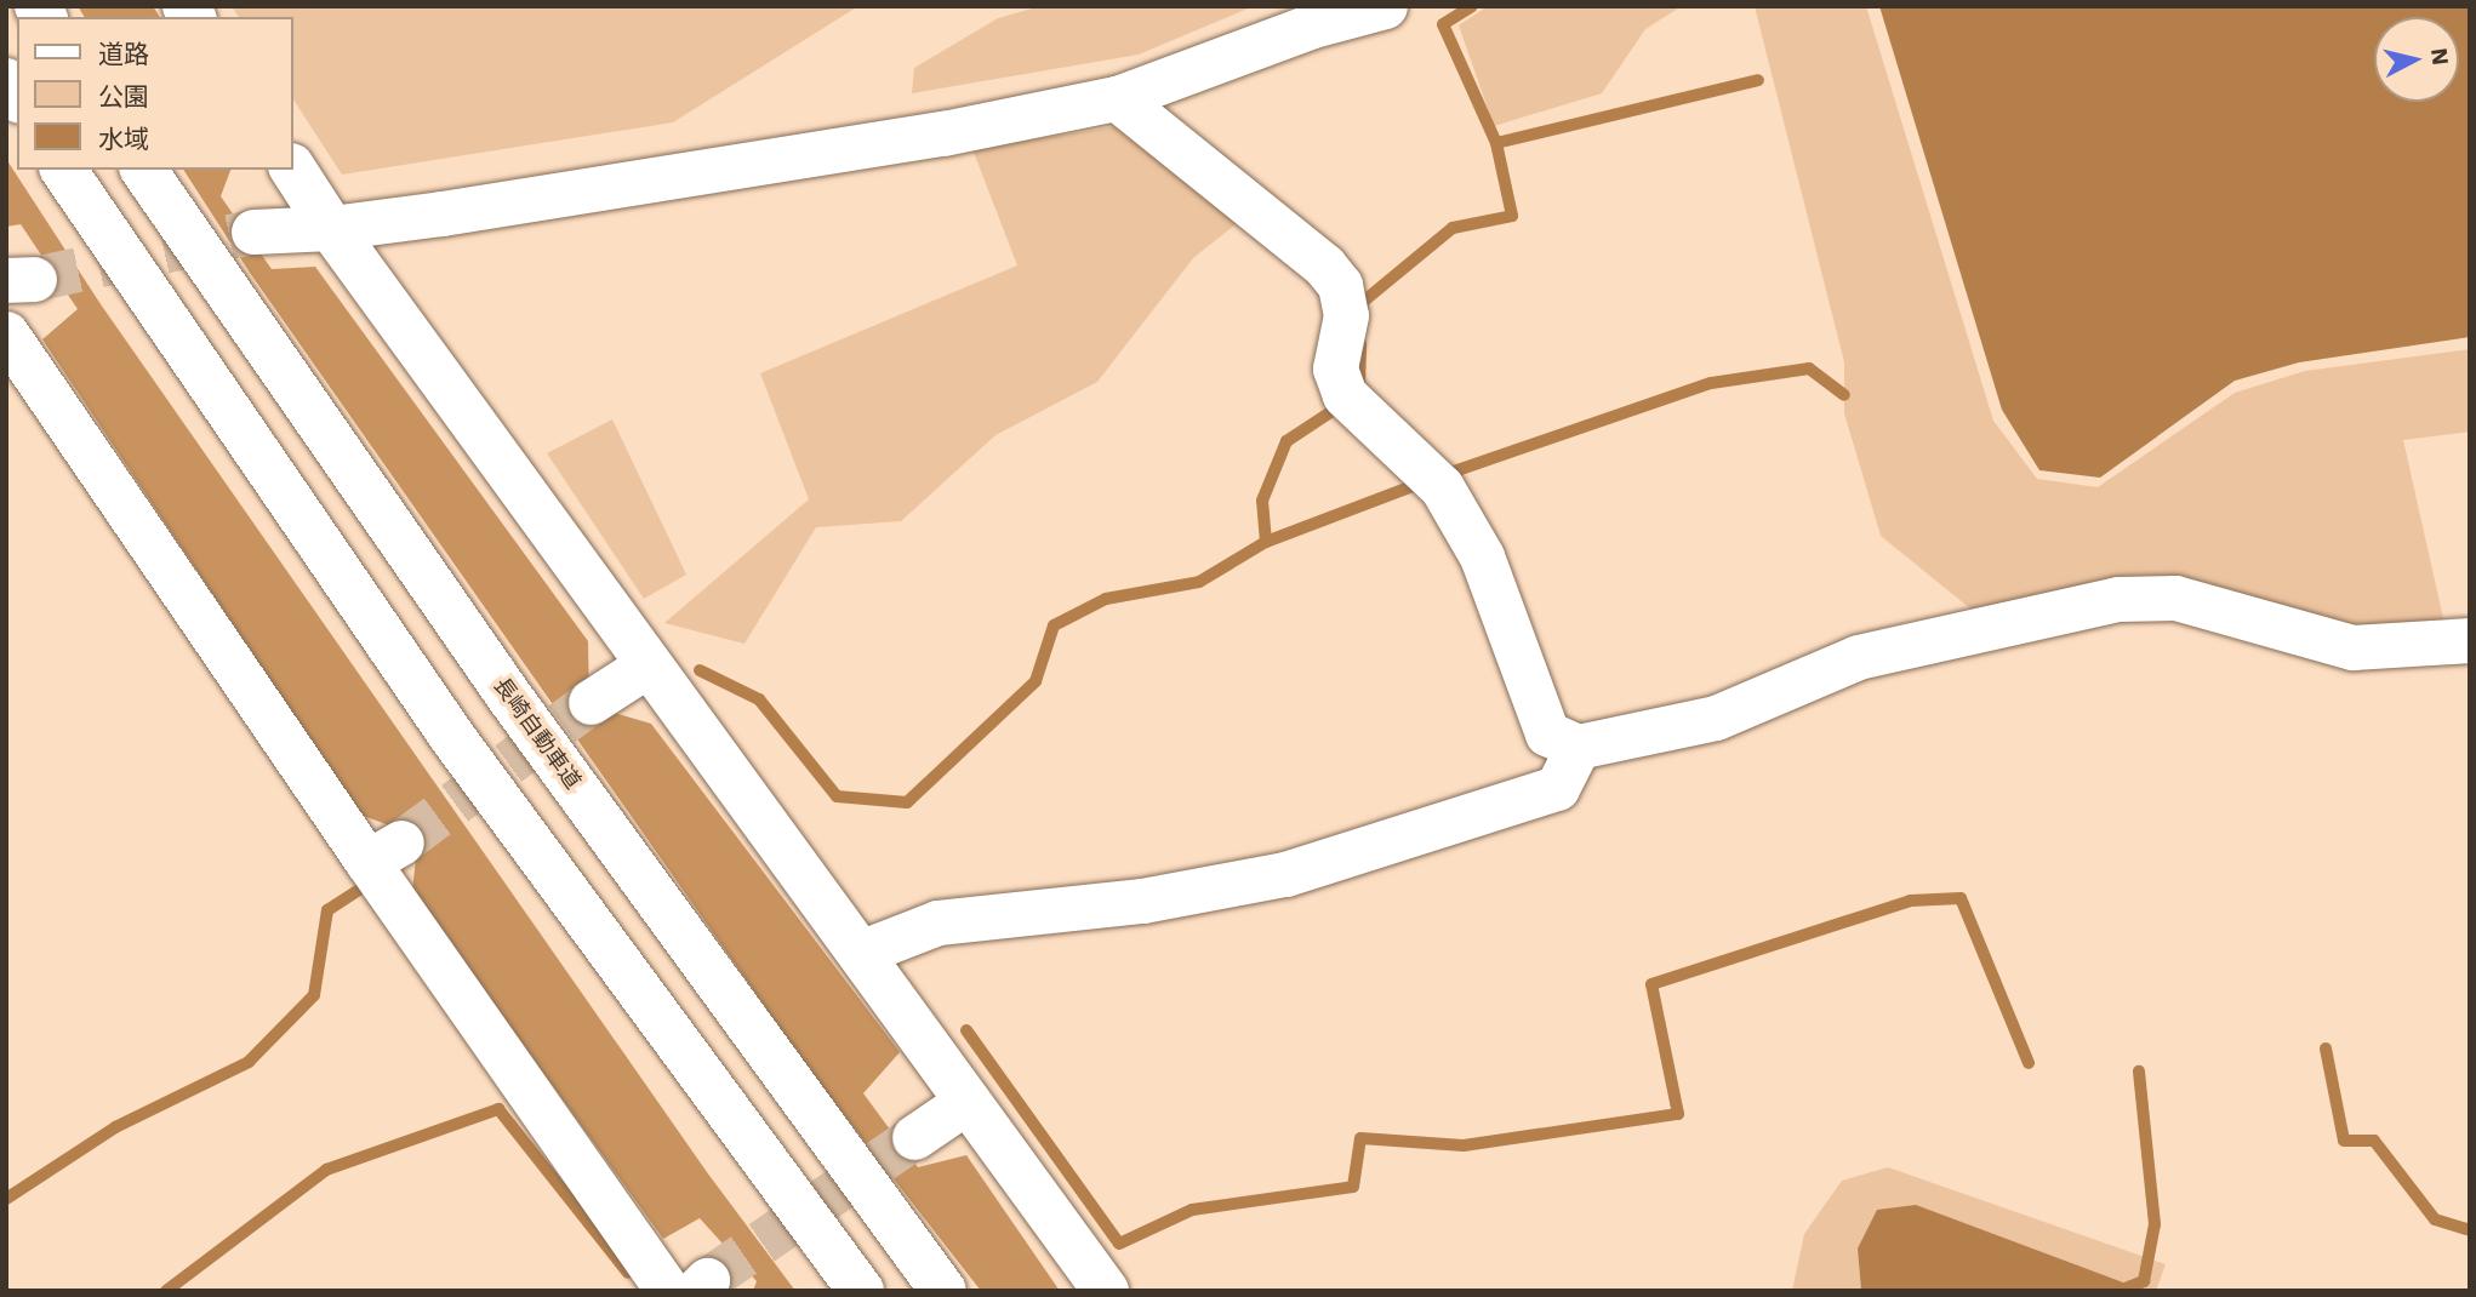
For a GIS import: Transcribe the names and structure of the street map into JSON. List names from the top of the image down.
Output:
{
  "streets": {
    "main road": ["長崎自動車道"]
  },
  "legend": ["道路", "公園", "水域"],
  "north": "right"
}
